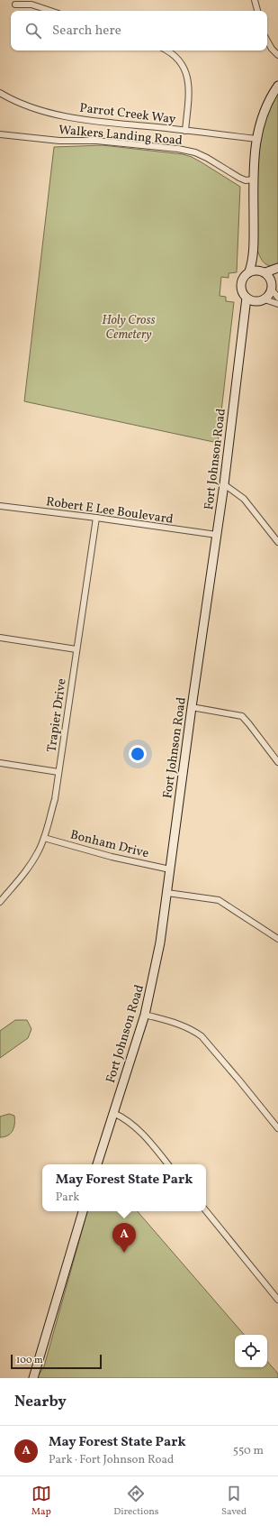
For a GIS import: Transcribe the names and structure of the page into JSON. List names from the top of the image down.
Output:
{
  "streets": {
    "street": [
      "Parrot Creek Way",
      "Walkers Landing Road",
      "Fort Johnson Road",
      "Robert E Lee Boulevard",
      "Trapier Drive",
      "Bonham Drive"
    ]
  },
  "crossings": [
    ["Fort Johnson Road", "Robert E Lee Boulevard"],
    ["Fort Johnson Road", "Bonham Drive"],
    ["Robert E Lee Boulevard", "Trapier Drive"],
    ["Trapier Drive", "Bonham Drive"]
  ],
  "parks": ["Holy Cross Cemetery"],
  "scale_bar": "100 m",
  "page": {
    "search": "Search here",
    "popup": ["May Forest State Park", "Park"],
    "pins": "A",
    "scale": "100 m",
    "heading": "Nearby",
    "list": [
      {
        "mark": "A",
        "name": "May Forest State Park",
        "note": "Park · Fort Johnson Road",
        "value": "550 m"
      }
    ],
    "nav": ["Map", "Directions", "Saved"]
  }
}
